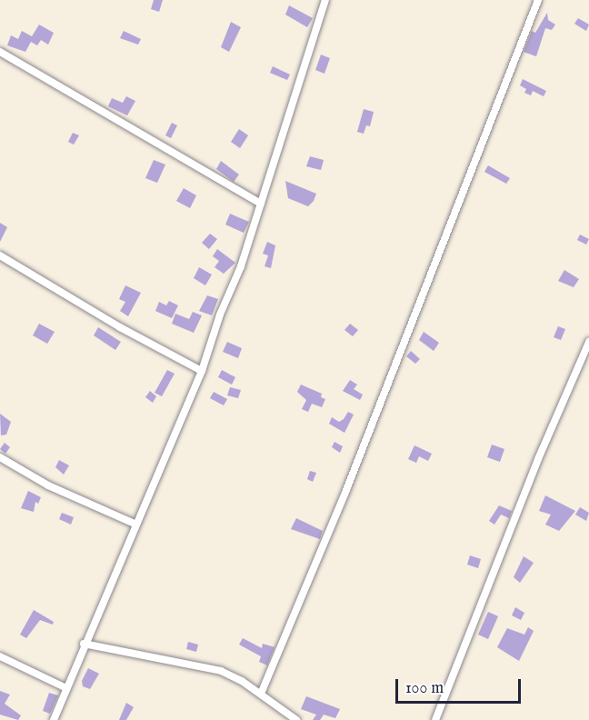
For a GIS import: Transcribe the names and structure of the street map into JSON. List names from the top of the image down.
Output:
{
  "scale_bar": "100 m"
}
